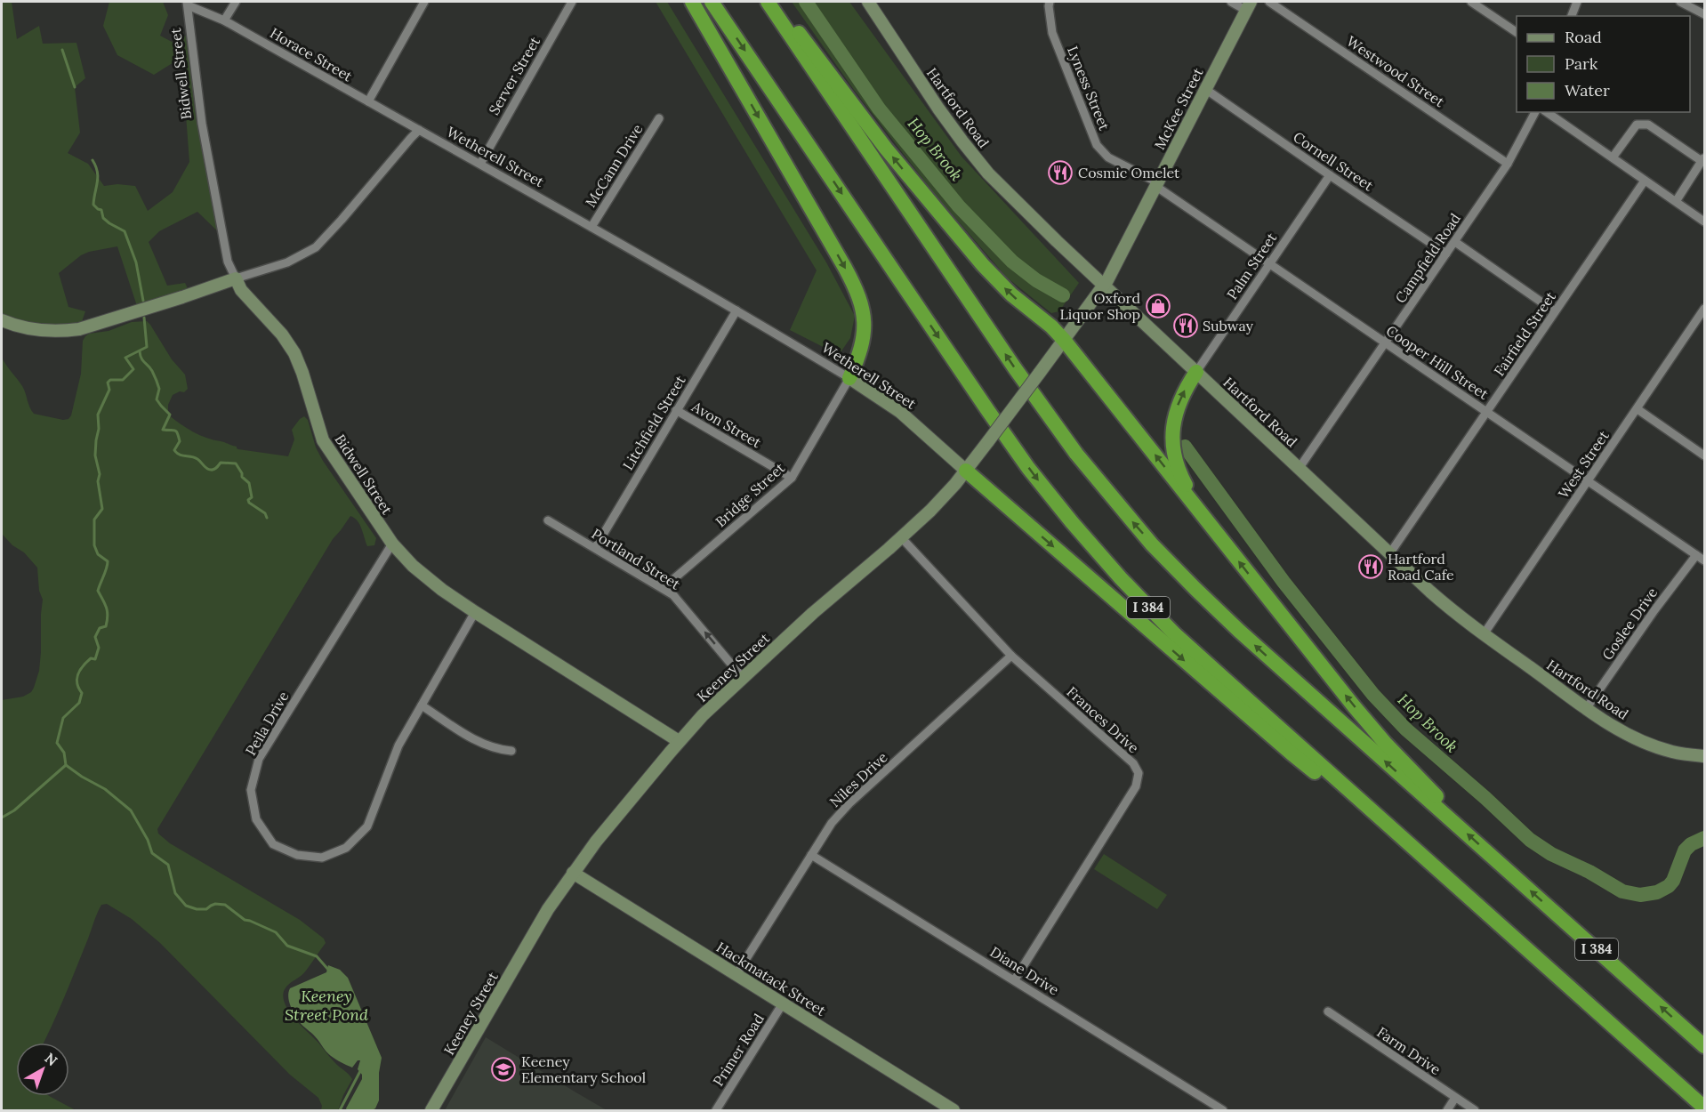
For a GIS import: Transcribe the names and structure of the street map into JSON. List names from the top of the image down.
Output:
{
  "streets": {
    "highway": ["I 384"],
    "main road": [
      "Bidwell Street",
      "Hartford Road",
      "McKee Street",
      "Wetherell Street",
      "Keeney Street",
      "Hackmatack Street"
    ],
    "street": [
      "Horace Street",
      "Westwood Street",
      "Server Street",
      "Lyness Street",
      "Cornell Street",
      "McCann Drive",
      "Campfield Road",
      "Palm Street",
      "Fairfield Street",
      "Cooper Hill Street",
      "Litchfield Street",
      "Avon Street",
      "West Street",
      "Bridge Street",
      "Portland Street",
      "Goslee Drive",
      "Frances Drive",
      "Peila Drive",
      "Niles Drive",
      "Diane Drive",
      "Primer Road",
      "Farm Drive"
    ]
  },
  "crossings": [
    ["Horace Street", "Bidwell Street"],
    ["Horace Street", "Wetherell Street"],
    ["Westwood Street", "Campfield Road"],
    ["Bidwell Street", "Keeney Street"],
    ["Bidwell Street", "Peila Drive"],
    ["Server Street", "Wetherell Street"],
    ["Lyness Street", "McKee Street"],
    ["Lyness Street", "Cooper Hill Street"],
    ["Hartford Road", "McKee Street"],
    ["Hartford Road", "Campfield Road"],
    ["Hartford Road", "Palm Street"],
    ["Hartford Road", "Fairfield Street"],
    ["Hartford Road", "West Street"],
    ["Hartford Road", "Goslee Drive"],
    ["Hartford Road", "Keeney Street"],
    ["McKee Street", "Cornell Street"],
    ["McKee Street", "Cooper Hill Street"],
    ["McKee Street", "Keeney Street"],
    ["Wetherell Street", "McCann Drive"],
    ["Wetherell Street", "Litchfield Street"],
    ["Wetherell Street", "Bridge Street"],
    ["Wetherell Street", "Keeney Street"],
    ["Cornell Street", "Campfield Road"],
    ["Cornell Street", "Palm Street"],
    ["Campfield Road", "Cooper Hill Street"],
    ["Palm Street", "Cooper Hill Street"],
    ["Fairfield Street", "Cooper Hill Street"],
    ["Cooper Hill Street", "West Street"],
    ["Cooper Hill Street", "Goslee Drive"],
    ["Litchfield Street", "Avon Street"],
    ["Litchfield Street", "Portland Street"],
    ["Avon Street", "Bridge Street"],
    ["Bridge Street", "Portland Street"],
    ["Portland Street", "Keeney Street"],
    ["Keeney Street", "Frances Drive"],
    ["Keeney Street", "Hackmatack Street"],
    ["Frances Drive", "Niles Drive"],
    ["Frances Drive", "Diane Drive"],
    ["Niles Drive", "Diane Drive"],
    ["Niles Drive", "Hackmatack Street"],
    ["Hackmatack Street", "Primer Road"]
  ],
  "one_way": ["Portland Street"],
  "water": ["Hop Brook", "Keeney Street Pond"],
  "places": {
    "restaurant": ["Cosmic Omelet", "Subway", "Hartford Road Cafe"],
    "shop": ["Oxford Liquor Shop"],
    "school or university": ["Keeney Elementary School"]
  },
  "legend": ["Road", "Park", "Water"],
  "north": "top right"
}
